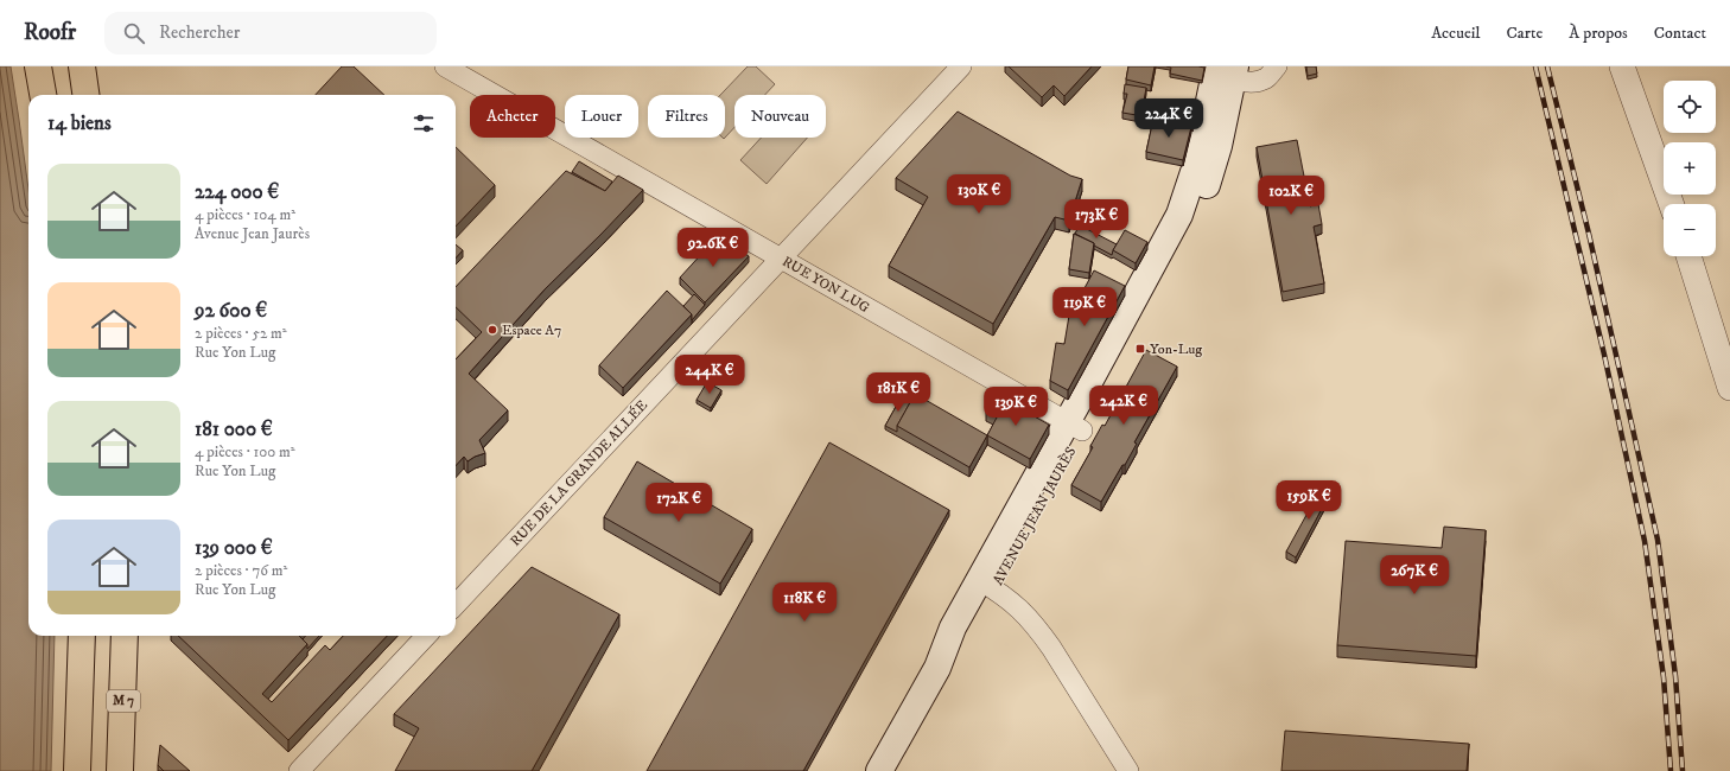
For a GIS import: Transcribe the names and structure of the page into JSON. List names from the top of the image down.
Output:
{
  "streets": {
    "highway": ["M 7"],
    "main road": ["AVENUE JEAN JAURÈS"],
    "street": ["RUE YON LUG", "RUE DE LA GRANDE ALLÉE"]
  },
  "crossings": [
    ["RUE YON LUG", "RUE DE LA GRANDE ALLÉE"],
    ["RUE YON LUG", "AVENUE JEAN JAURÈS"]
  ],
  "places": {
    "other": ["Espace A7"],
    "transit": ["Yon-Lug"]
  },
  "page": {
    "header": "Roofr",
    "search": "Rechercher",
    "nav": [
      "Accueil",
      "Carte",
      "À propos",
      "Contact"
    ],
    "map_buttons": ["+", "−"],
    "chip": [
      "Acheter",
      "Louer",
      "Filtres",
      "Nouveau"
    ],
    "heading": "14 biens",
    "price": [
      "224K €",
      "130K €",
      "102K €",
      "173K €",
      "92.6K €",
      "119K €",
      "244K €",
      "181K €",
      "242K €",
      "139K €",
      "159K €",
      "172K €",
      "267K €",
      "118K €"
    ],
    "list": [
      {
        "name": "224 000 €",
        "note": "4 pièces · 104 m² · Avenue Jean Jaurès"
      },
      {
        "name": "92 600 €",
        "note": "2 pièces · 52 m² · Rue Yon Lug"
      },
      {
        "name": "181 000 €",
        "note": "4 pièces · 100 m² · Rue Yon Lug"
      },
      {
        "name": "139 000 €",
        "note": "2 pièces · 76 m² · Rue Yon Lug"
      }
    ]
  }
}
